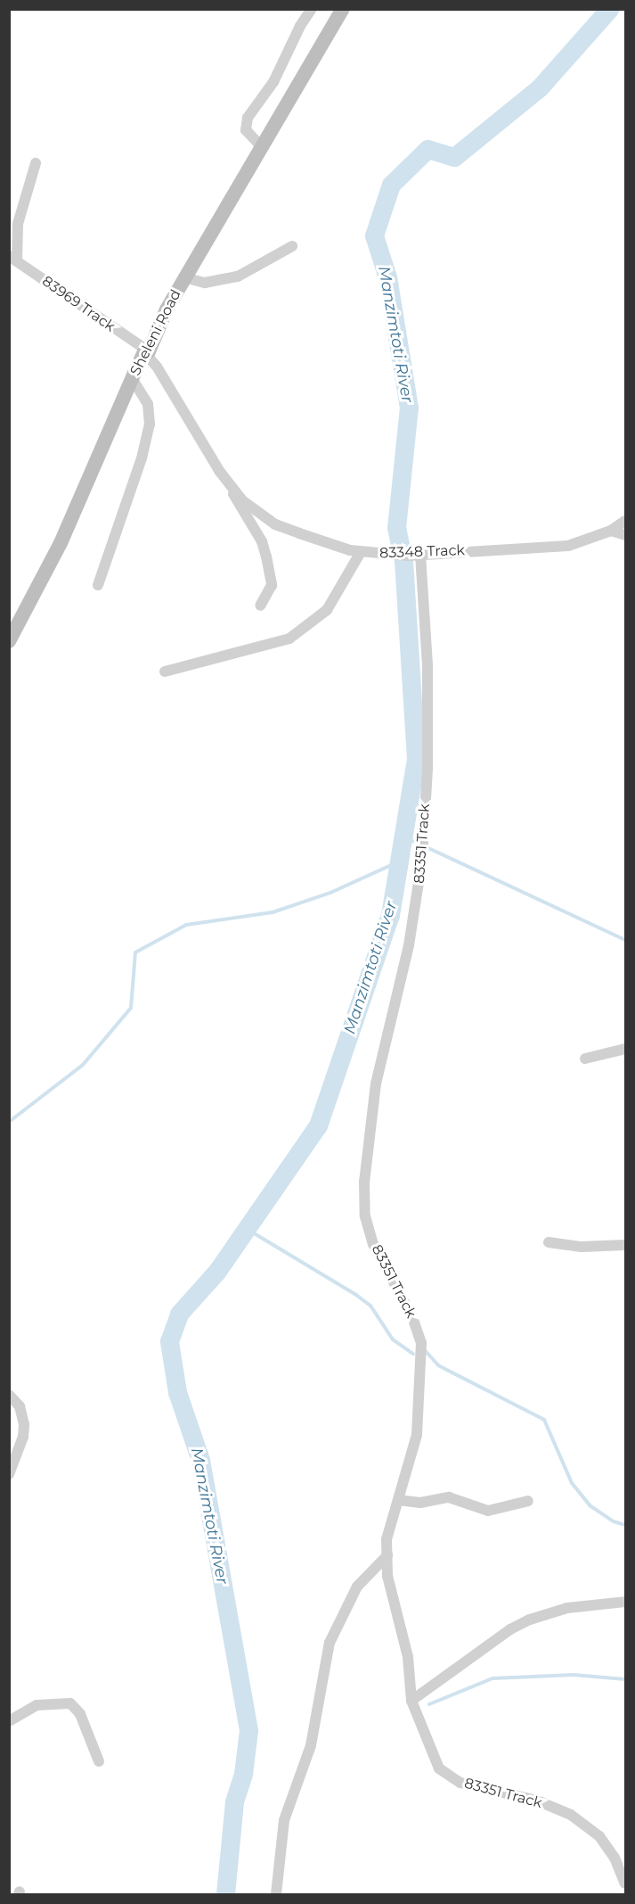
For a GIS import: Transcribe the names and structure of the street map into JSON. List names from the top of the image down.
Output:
{
  "streets": {
    "street": [
      "83969 Track",
      "Sheleni Road",
      "83348 Track",
      "83351 Track"
    ]
  },
  "crossings": [
    ["83969 Track", "Sheleni Road"],
    ["83969 Track", "83348 Track"],
    ["Sheleni Road", "83348 Track"],
    ["83348 Track", "83351 Track"]
  ],
  "water": ["Manzimtoti River"]
}
